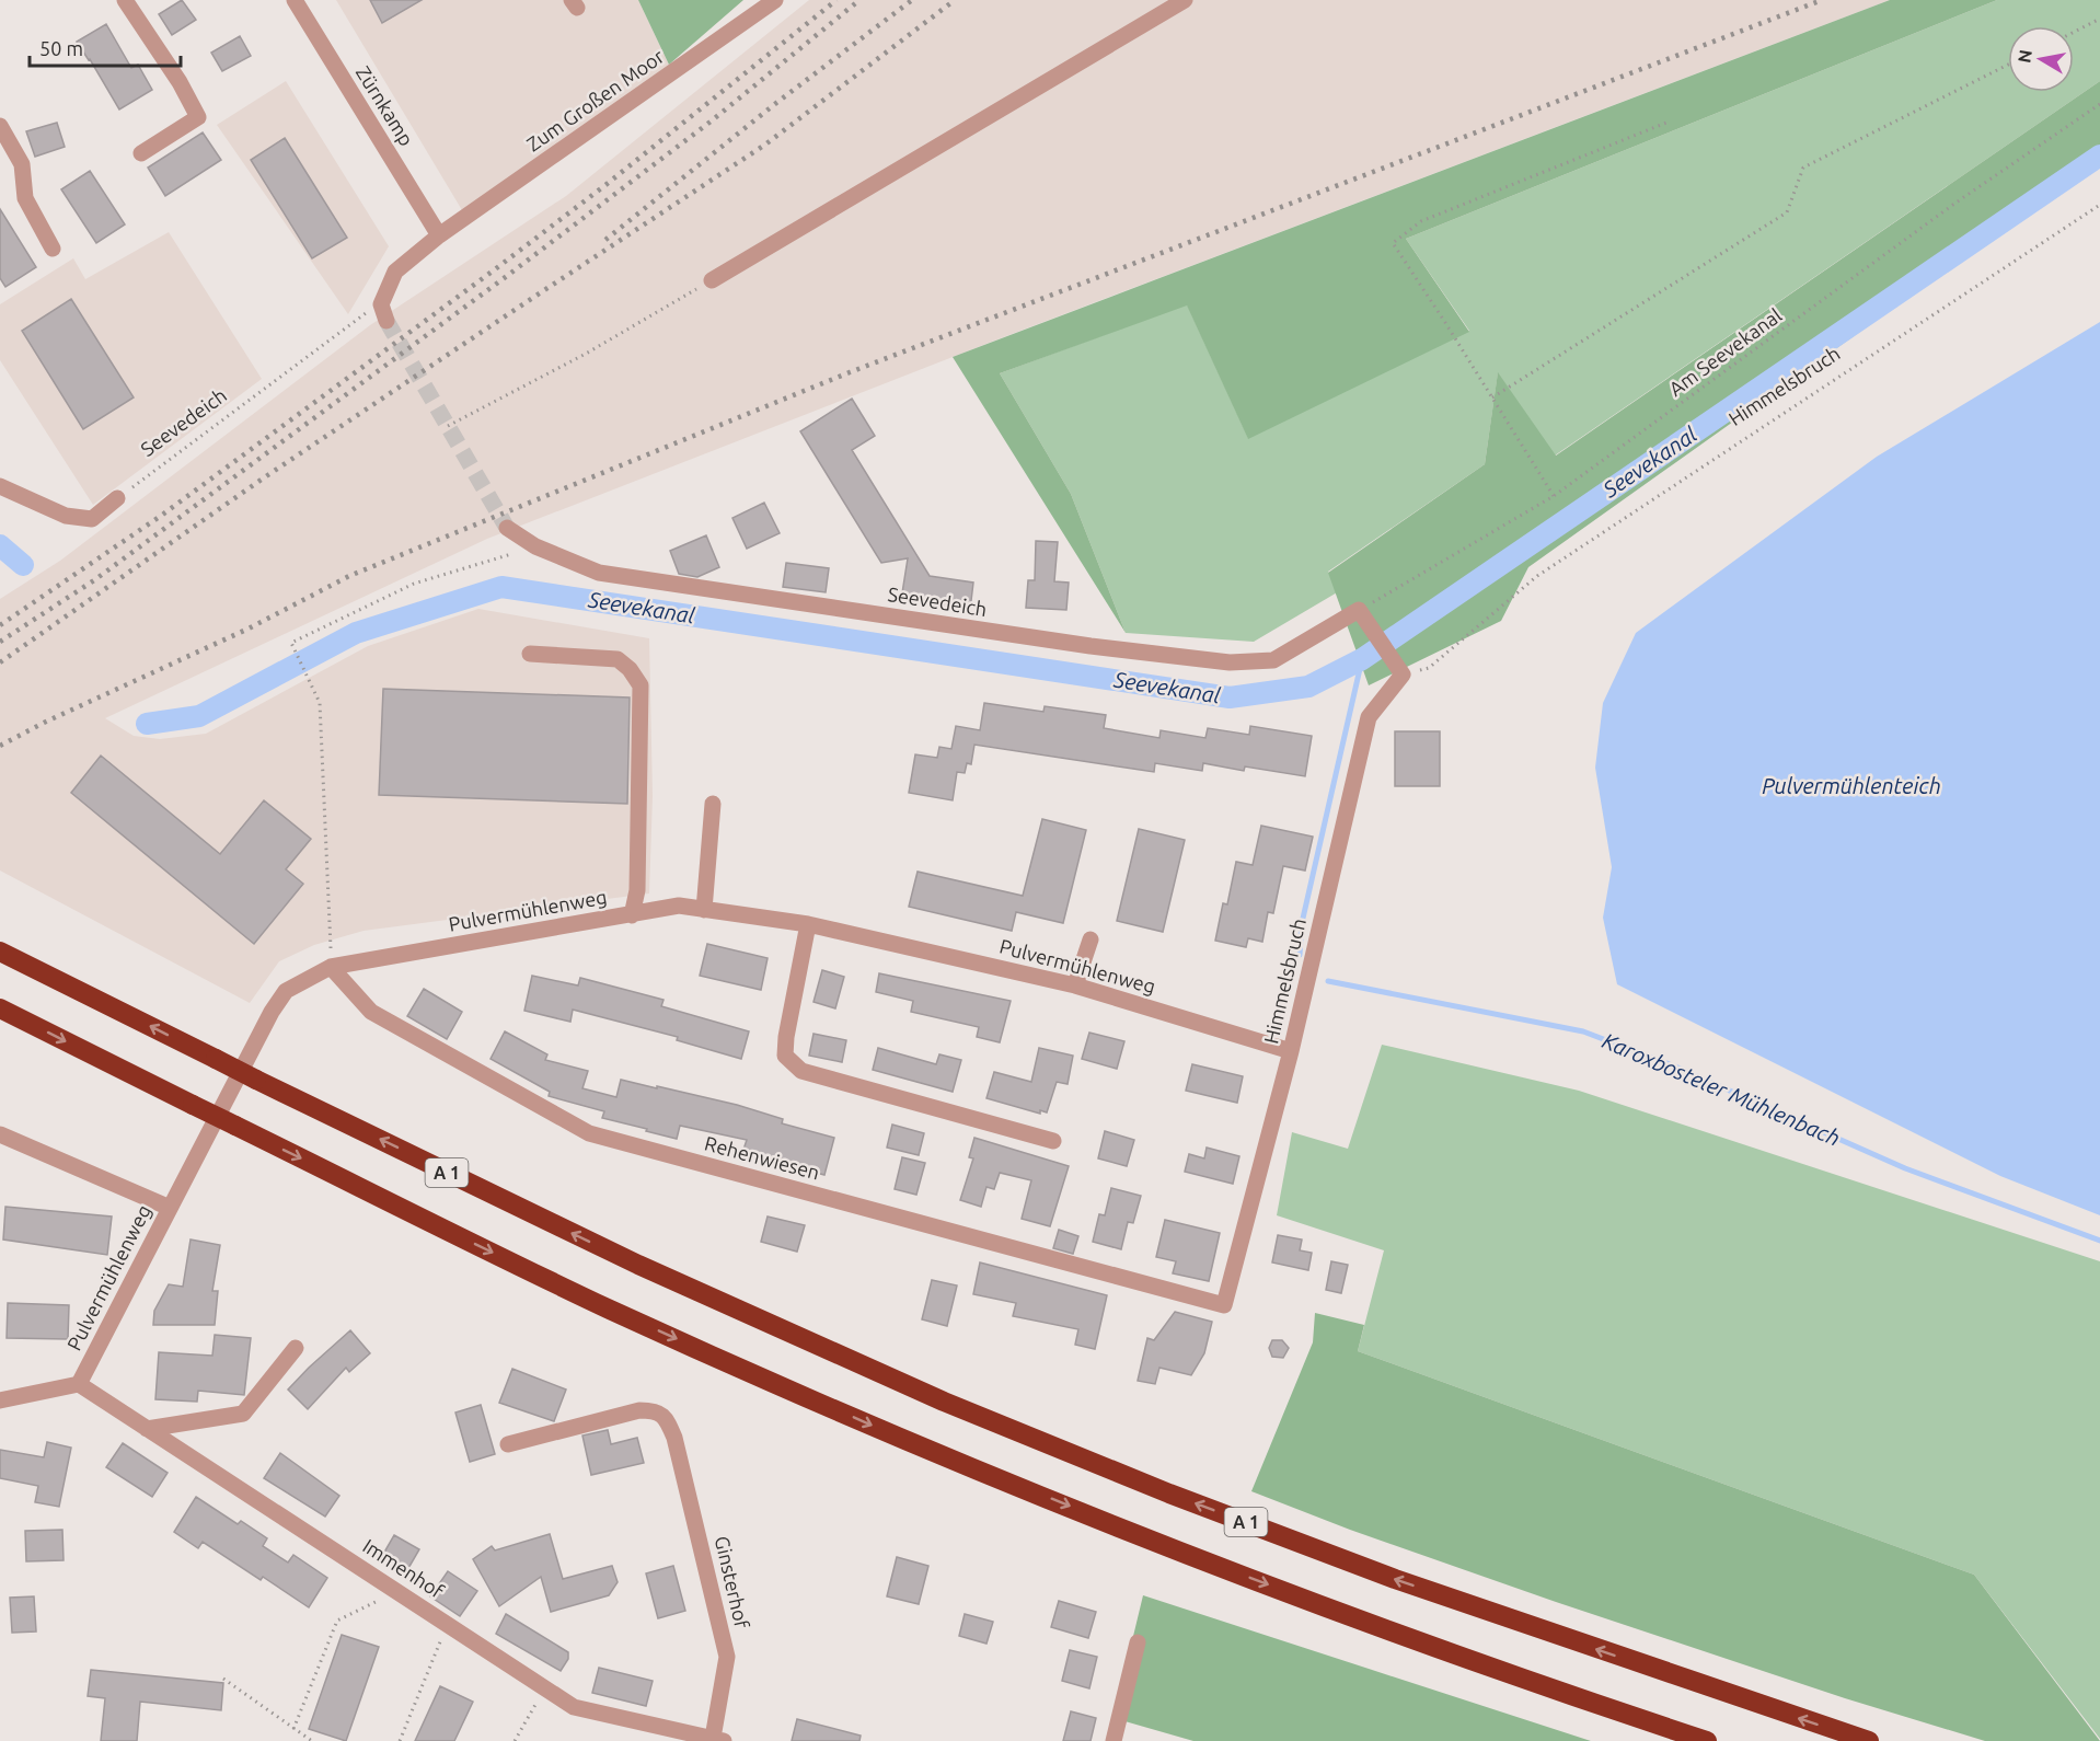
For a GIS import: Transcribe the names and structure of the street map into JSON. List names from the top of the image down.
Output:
{
  "streets": {
    "highway": ["A 1"],
    "street": [
      "Zum Großen Moor",
      "Zürnkamp",
      "Himmelsbruch",
      "Seevedeich",
      "Pulvermühlenweg",
      "Rehenwiesen",
      "Immenhof",
      "Ginsterhof"
    ],
    "path": ["Am Seevekanal"]
  },
  "crossings": [
    ["Zum Großen Moor", "Zürnkamp"],
    ["Am Seevekanal", "Seevedeich"],
    ["Himmelsbruch", "Pulvermühlenweg"],
    ["Himmelsbruch", "Rehenwiesen"],
    ["Pulvermühlenweg", "Rehenwiesen"],
    ["Pulvermühlenweg", "Immenhof"],
    ["Immenhof", "Ginsterhof"]
  ],
  "water": ["Seevekanal", "Pulvermühlenteich", "Karoxbosteler Mühlenbach"],
  "scale_bar": "50 m",
  "north": "left"
}
